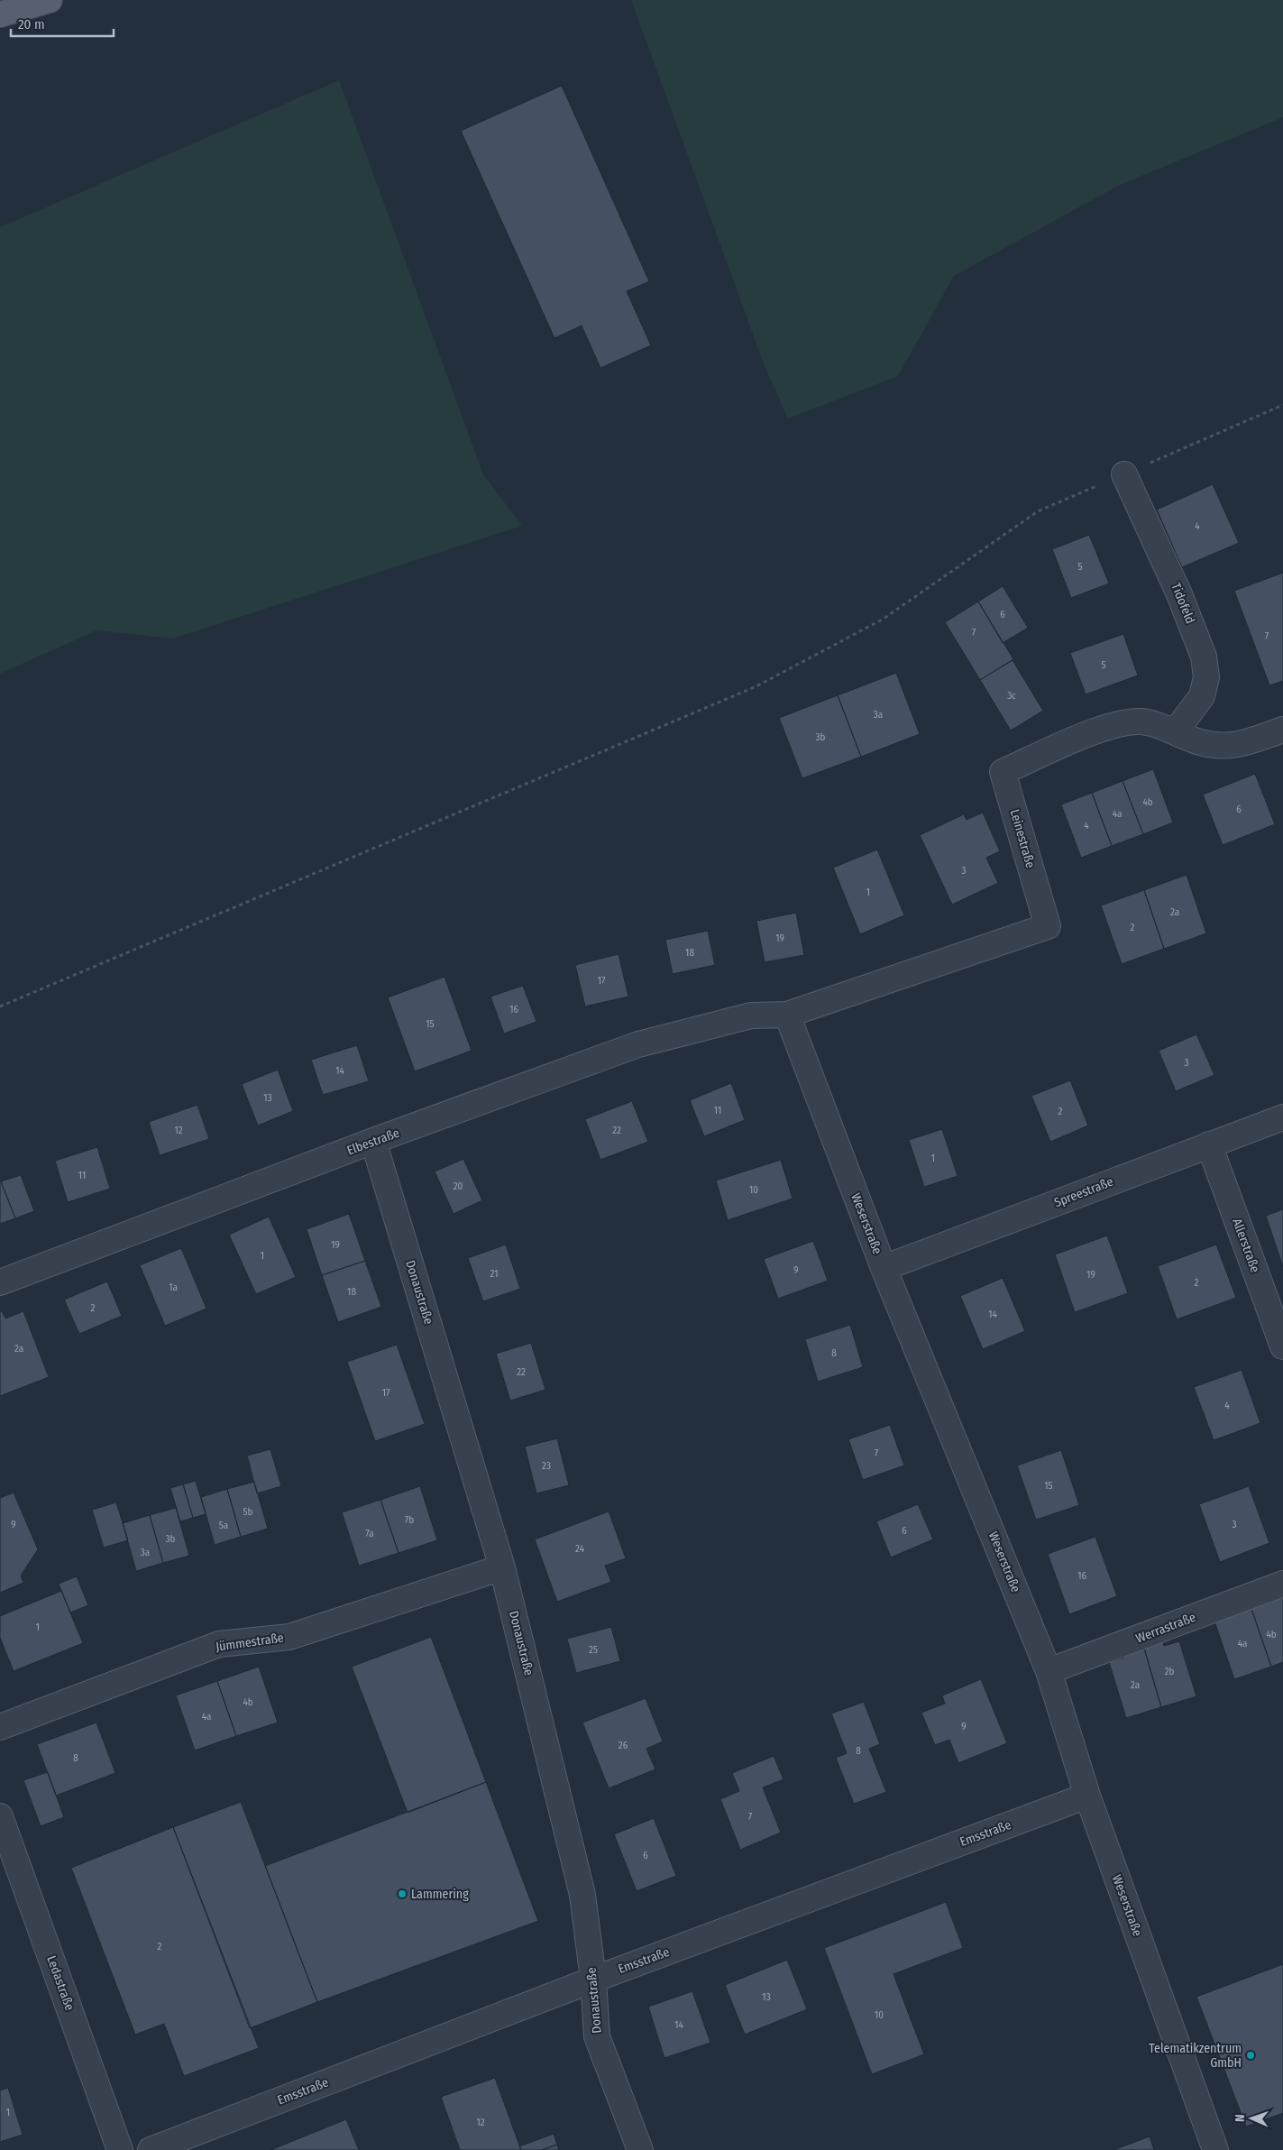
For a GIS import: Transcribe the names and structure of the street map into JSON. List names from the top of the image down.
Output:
{
  "streets": {
    "street": [
      "Tidofeld",
      "Leinestraße",
      "Elbestraße",
      "Spreestraße",
      "Weserstraße",
      "Allerstraße",
      "Donaustraße",
      "Werrastraße",
      "Jümmestraße",
      "Emsstraße",
      "Ledastraße"
    ]
  },
  "crossings": [
    ["Tidofeld", "Leinestraße"],
    ["Leinestraße", "Elbestraße"],
    ["Leinestraße", "Weserstraße"],
    ["Elbestraße", "Weserstraße"],
    ["Elbestraße", "Donaustraße"],
    ["Spreestraße", "Weserstraße"],
    ["Spreestraße", "Allerstraße"],
    ["Weserstraße", "Werrastraße"],
    ["Weserstraße", "Emsstraße"],
    ["Donaustraße", "Jümmestraße"],
    ["Donaustraße", "Emsstraße"]
  ],
  "places": ["Lammering", "Telematikzentrum GmbH"],
  "house_numbers": [
    "4",
    "5",
    "6",
    "7",
    "7",
    "5",
    "3c",
    "3a",
    "3b",
    "4b",
    "6",
    "4a",
    "4",
    "3",
    "1",
    "2a",
    "2",
    "19",
    "18",
    "17",
    "16",
    "15",
    "3",
    "14",
    "13",
    "11",
    "2",
    "12",
    "22",
    "1",
    "11",
    "20",
    "10",
    "19",
    "1",
    "9",
    "21",
    "19",
    "2",
    "1a",
    "18",
    "2",
    "14",
    "2a",
    "8",
    "22",
    "17",
    "4",
    "7",
    "23",
    "15",
    "5b",
    "7b",
    "9",
    "3",
    "5a",
    "6",
    "7a",
    "3b",
    "24",
    "3a",
    "16",
    "1",
    "4b",
    "4a",
    "25",
    "2b",
    "2a",
    "4b",
    "4a",
    "9",
    "26",
    "8",
    "8",
    "7",
    "6",
    "2",
    "13",
    "10",
    "14",
    "1",
    "12"
  ],
  "scale_bar": "20 m",
  "north": "left"
}
